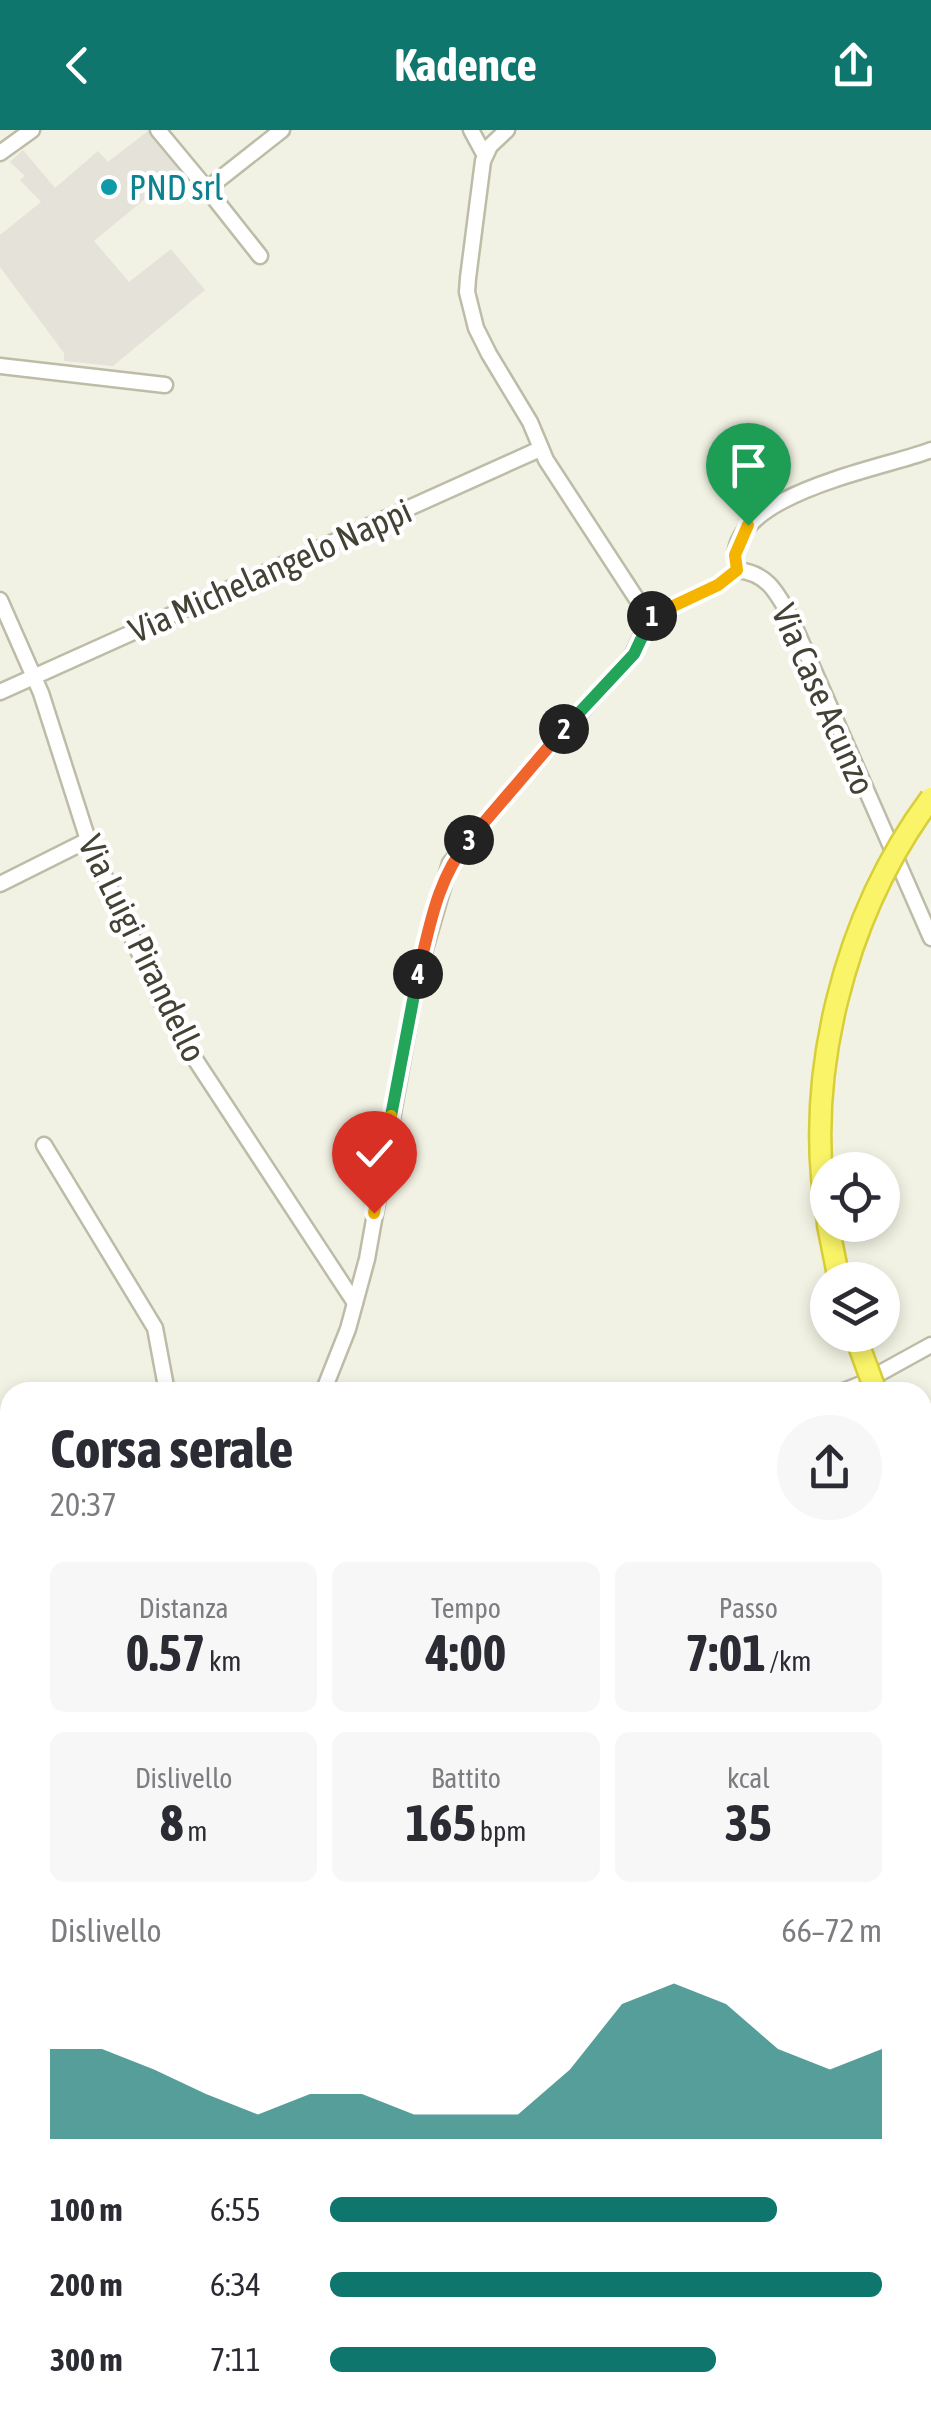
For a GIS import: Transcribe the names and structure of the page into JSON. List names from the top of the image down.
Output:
{
  "streets": {
    "street": ["Via Michelangelo Nappi", "Via Case Acunzo", "Via Luigi Pirandello"]
  },
  "crossings": [
    ["Via Michelangelo Nappi", "Via Luigi Pirandello"]
  ],
  "places": ["PND srl"],
  "page": {
    "header": "Kadence",
    "pins": [
      "1",
      "2",
      "3",
      "4"
    ],
    "heading": ["Corsa serale", "20:37"],
    "stats": [
      ["Distanza", "0.57 km"],
      ["Tempo", "4:00"],
      ["Passo", "7:01 /km"],
      ["Dislivello", "8 m"],
      ["Battito", "165 bpm"],
      ["kcal", "35"]
    ],
    "chart": ["Dislivello", "66–72 m"],
    "list": [
      {
        "name": "100 m",
        "note": "6:55"
      },
      {
        "name": "200 m",
        "note": "6:34"
      },
      {
        "name": "300 m",
        "note": "7:11"
      }
    ]
  }
}
